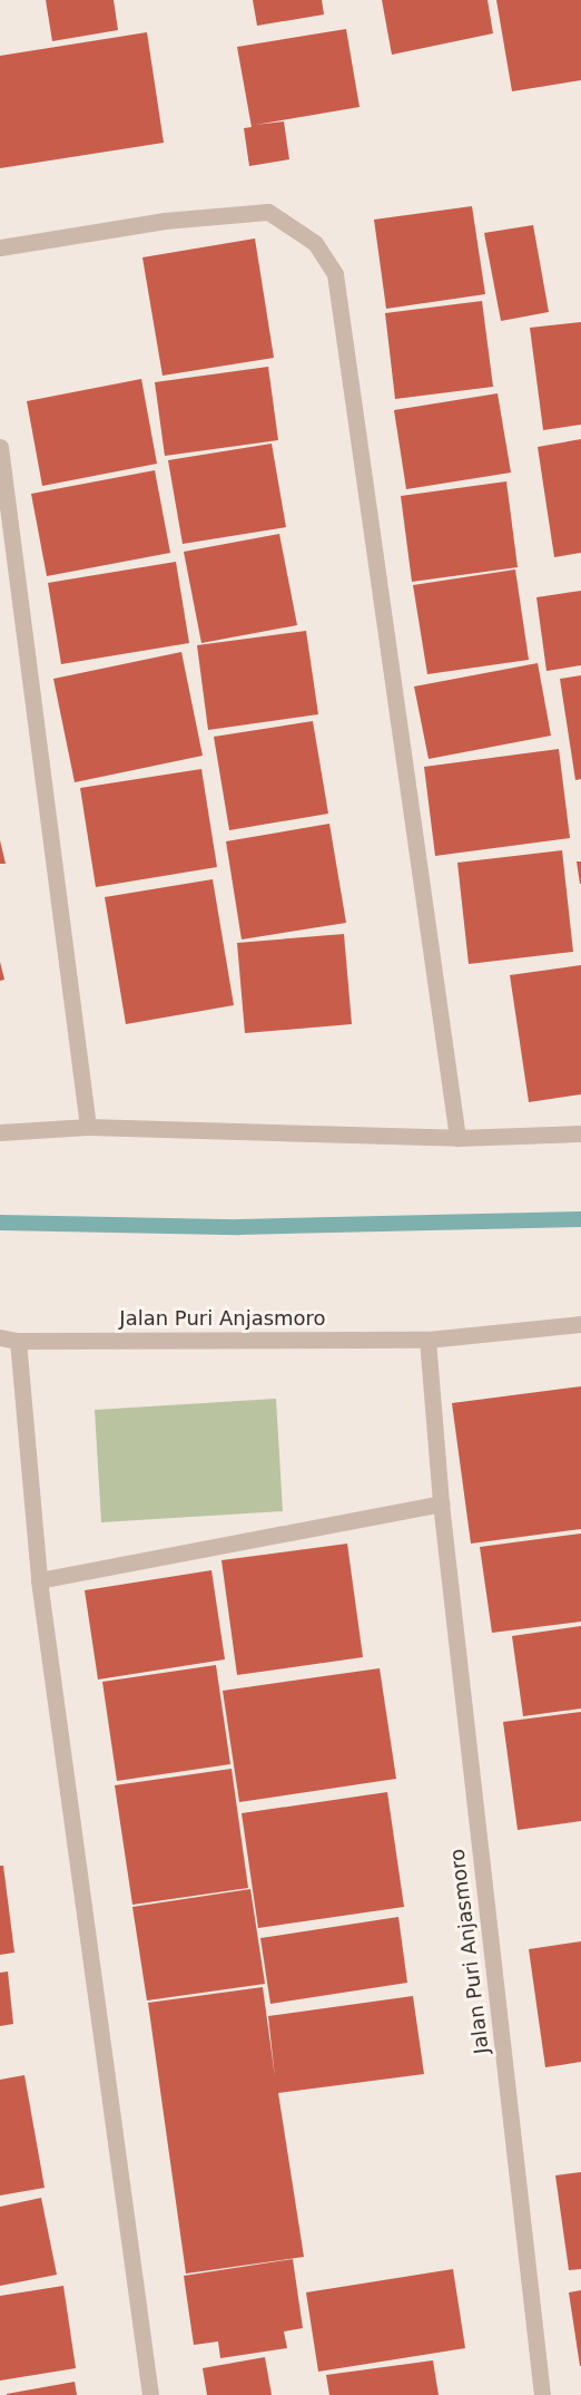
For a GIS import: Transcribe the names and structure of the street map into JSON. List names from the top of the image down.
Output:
{
  "streets": {
    "street": ["Jalan Puri Anjasmoro"]
  }
}
